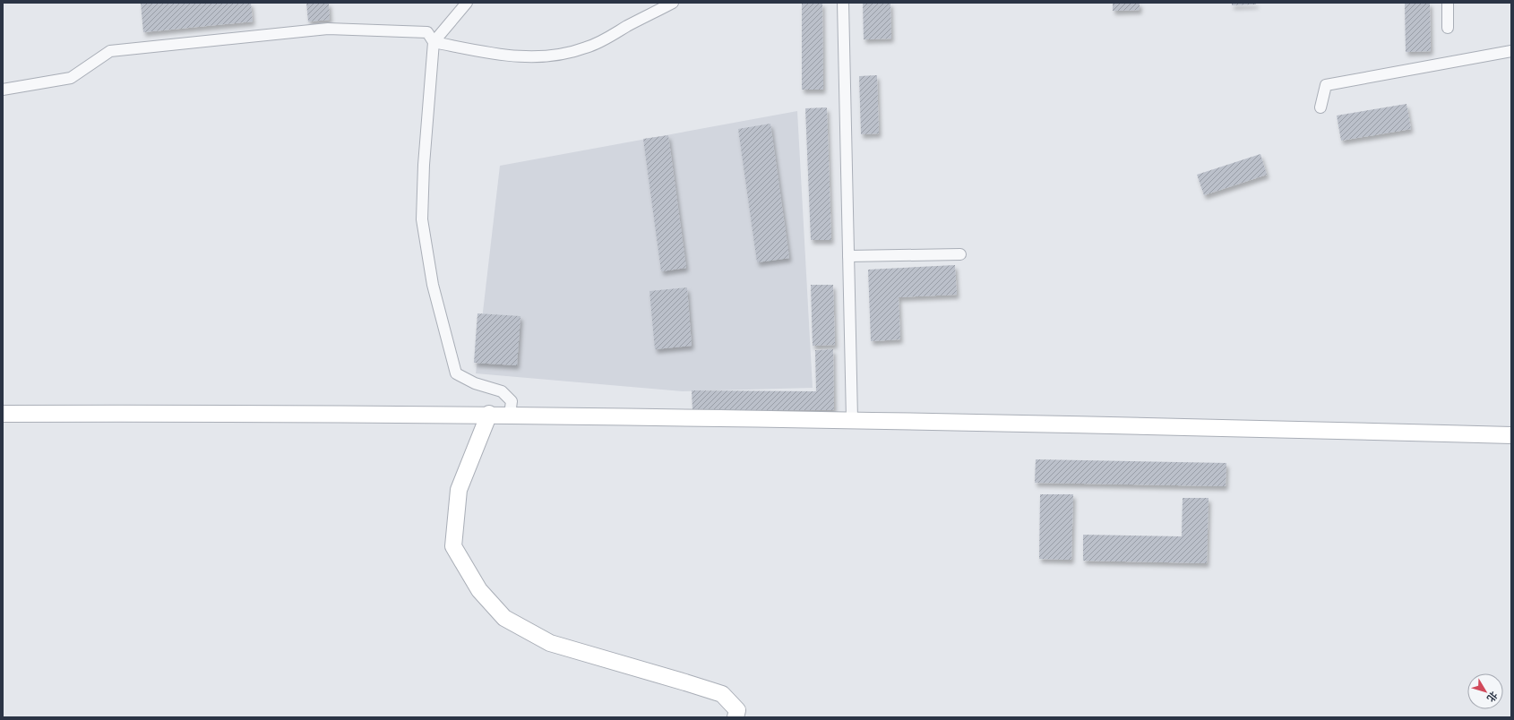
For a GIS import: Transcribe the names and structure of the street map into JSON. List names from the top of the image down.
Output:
{
  "north": "bottom right"
}
